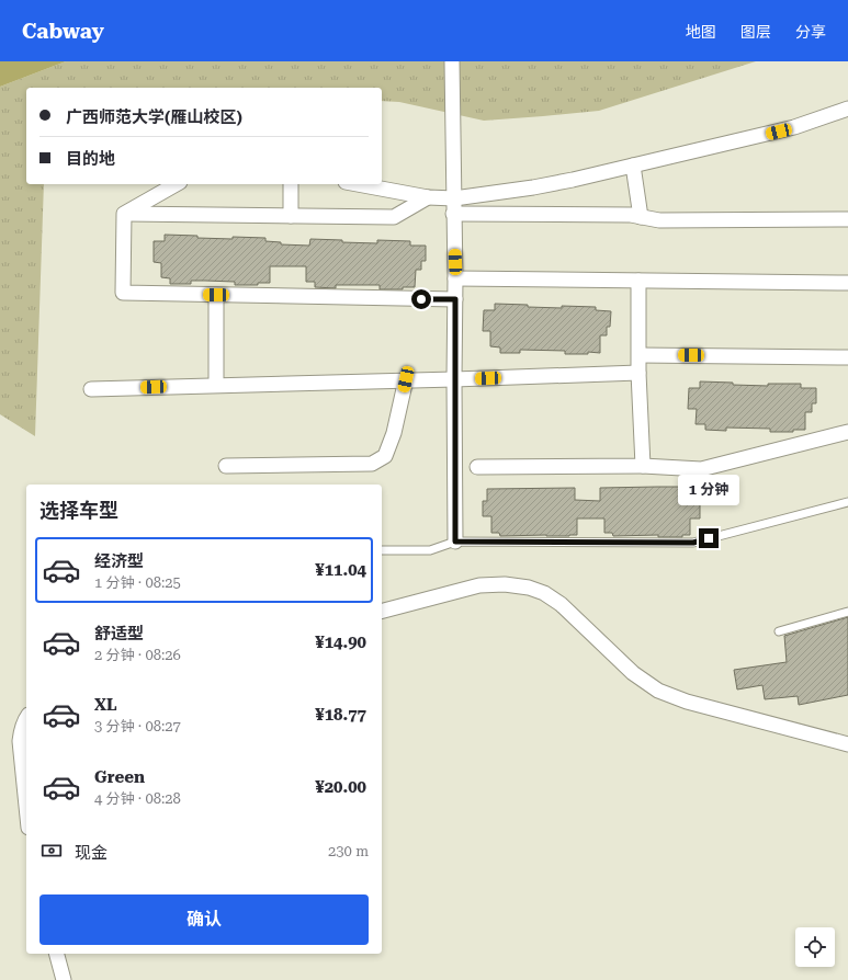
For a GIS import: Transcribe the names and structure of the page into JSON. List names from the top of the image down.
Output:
{
  "page": {
    "header": "Cabway",
    "nav": ["地图", "图层", "分享"],
    "banner": ["广西师范大学(雁山校区)", "目的地"],
    "bubble": "1 分钟",
    "heading": "选择车型",
    "list": [
      {
        "name": "经济型",
        "note": "1 分钟 · 08:25",
        "value": "¥11.04"
      },
      {
        "name": "舒适型",
        "note": "2 分钟 · 08:26",
        "value": "¥14.90"
      },
      {
        "name": "XL",
        "note": "3 分钟 · 08:27",
        "value": "¥18.77"
      },
      {
        "name": "Green",
        "note": "4 分钟 · 08:28",
        "value": "¥20.00"
      }
    ],
    "pay": ["现金", "230 m"],
    "buttons": "确认"
  }
}
